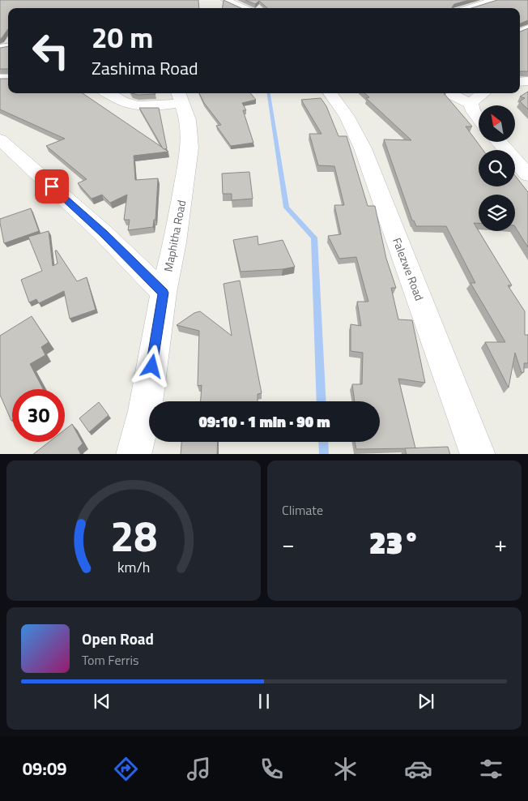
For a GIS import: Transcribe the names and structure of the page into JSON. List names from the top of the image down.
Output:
{
  "streets": {
    "street": ["Maphitha Road", "Falezwe Road"]
  },
  "north": "top left",
  "page": {
    "turn": ["20 m", "Zashima Road"],
    "limit": "30",
    "trip": "09:10 · 1 min · 90 m",
    "tile": "Climate",
    "heat": ["−", "23°", "+"],
    "song": ["Open Road", "Tom Ferris"],
    "tabs": "09:09",
    "gauge": ["28", "km/h"]
  }
}
